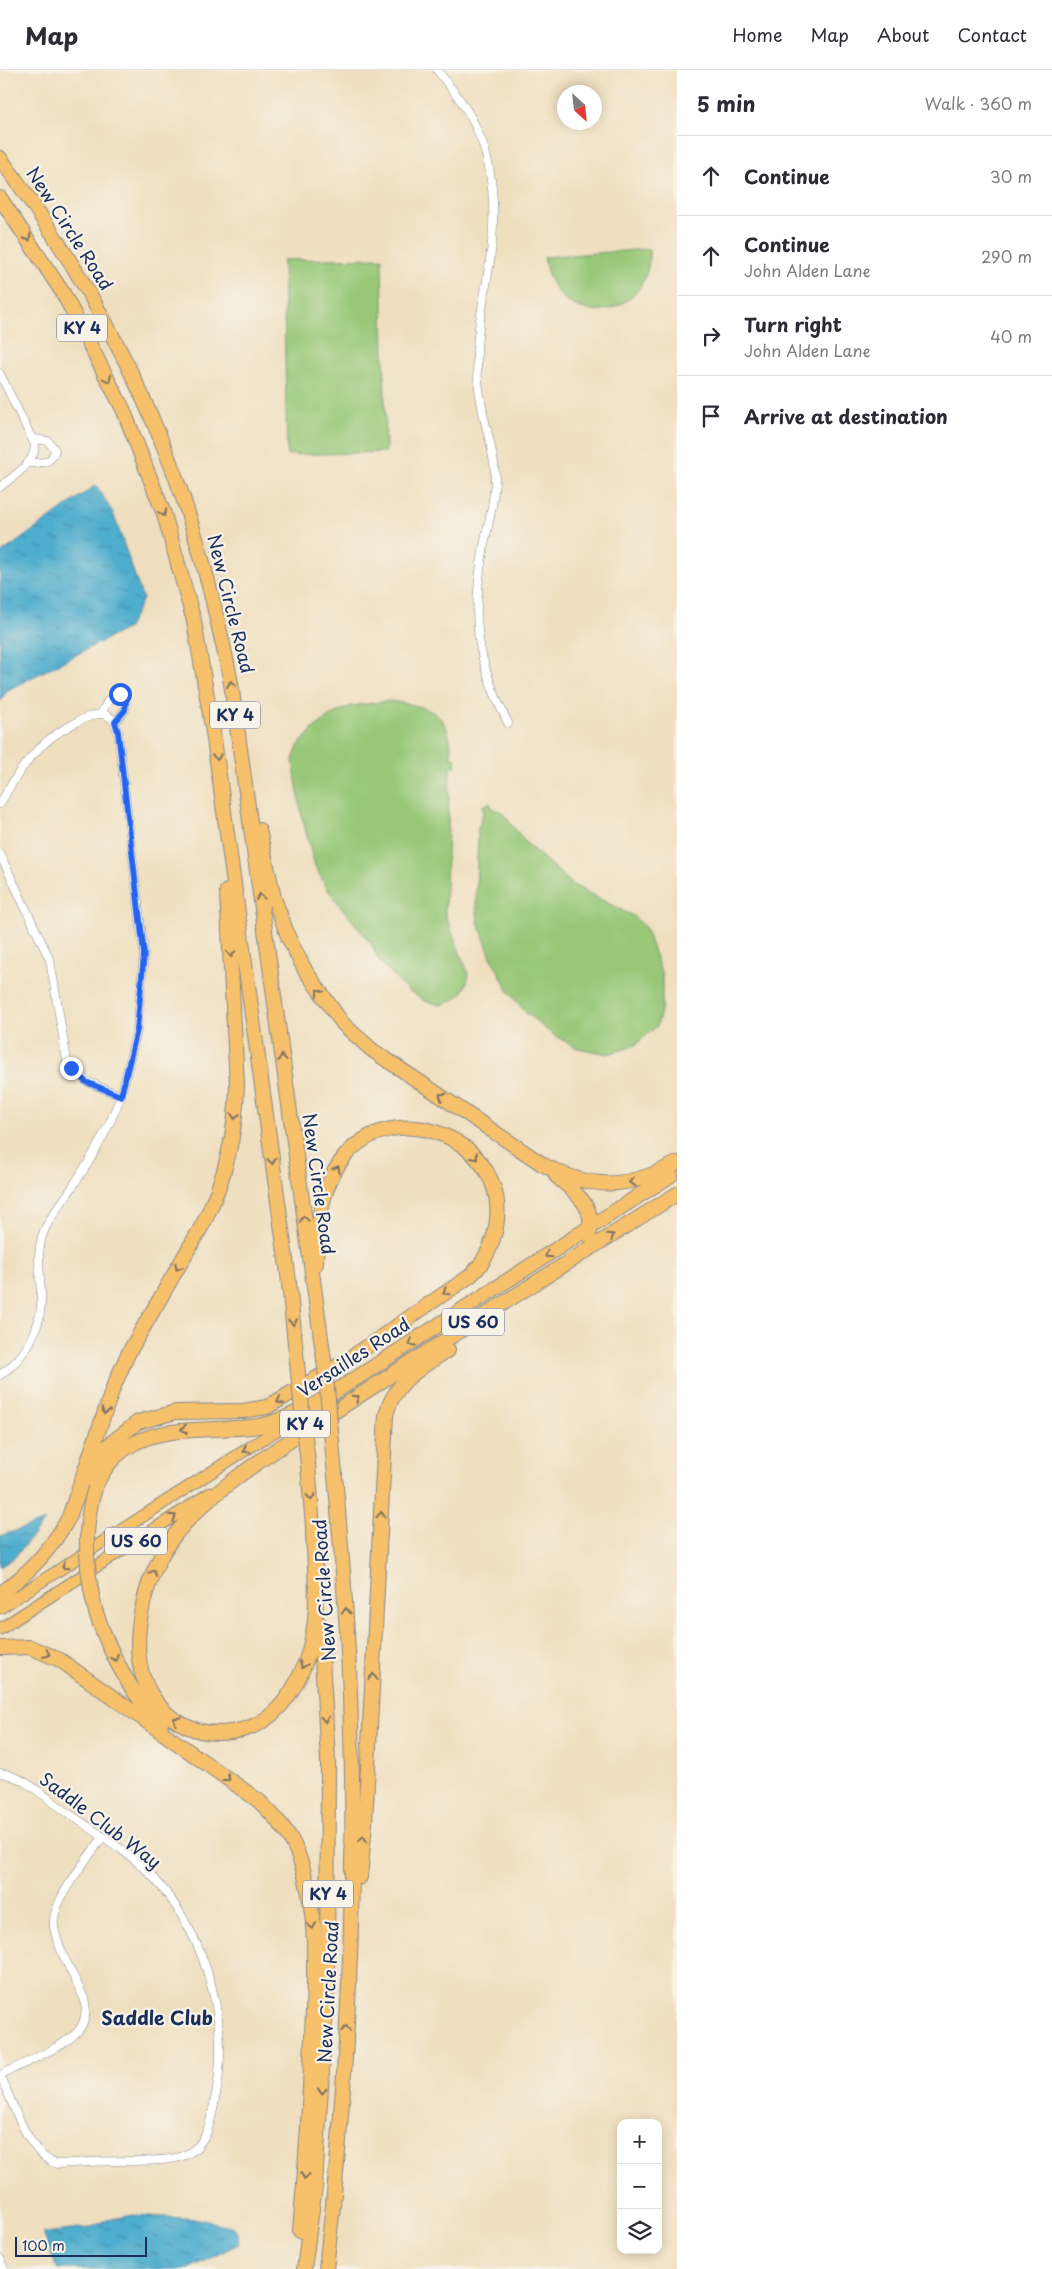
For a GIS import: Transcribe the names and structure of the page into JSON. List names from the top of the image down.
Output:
{
  "streets": {
    "highway": [
      "New Circle Road",
      "KY 4",
      "US 60",
      "Versailles Road"
    ],
    "street": ["Saddle Club Way"]
  },
  "districts": ["Saddle Club"],
  "scale_bar": "100 m",
  "north": "bottom right",
  "page": {
    "header": "Map",
    "nav": [
      "Home",
      "Map",
      "About",
      "Contact"
    ],
    "heading": ["5 min", "Walk · 360 m"],
    "list": [
      ["Continue", "30 m"],
      ["Continue", "John Alden Lane", "290 m"],
      ["Turn right", "John Alden Lane", "40 m"],
      "Arrive at destination"
    ],
    "map_buttons": ["+", "−"],
    "scale": "100 m"
  }
}
